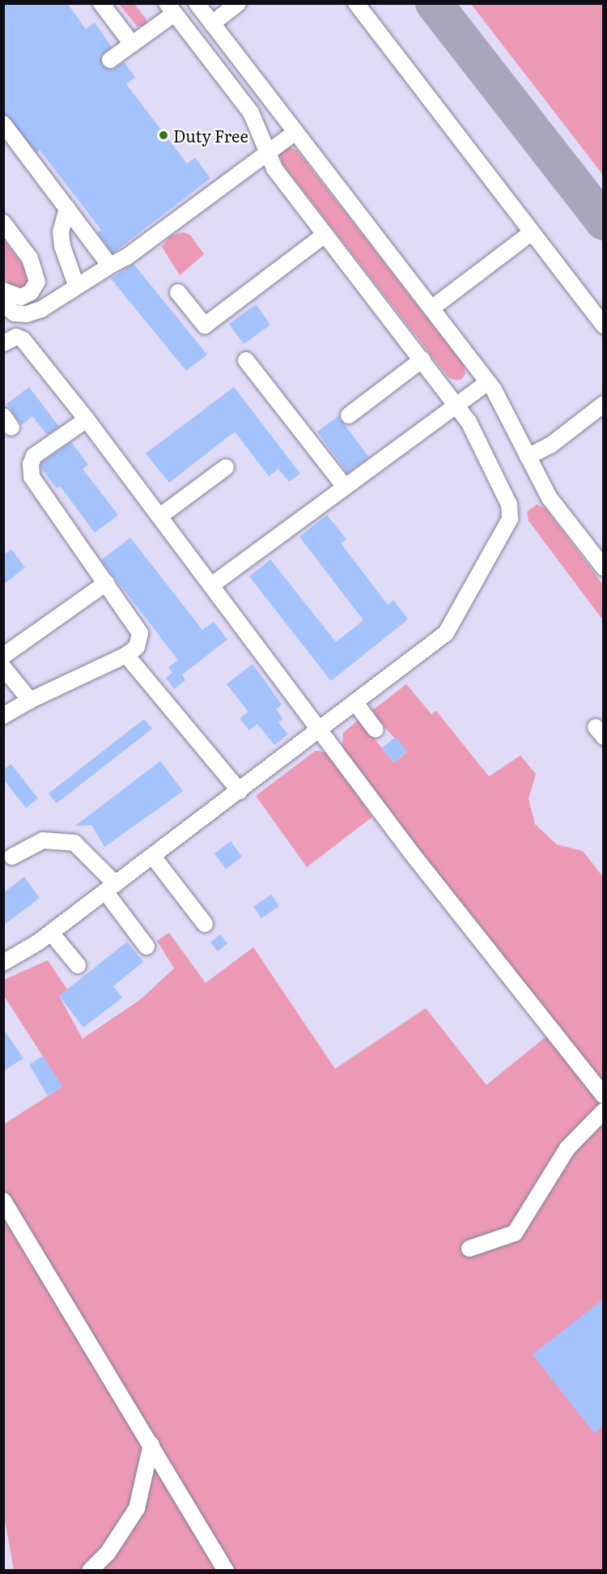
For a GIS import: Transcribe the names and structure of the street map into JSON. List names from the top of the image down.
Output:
{
  "places": ["Duty Free"]
}
